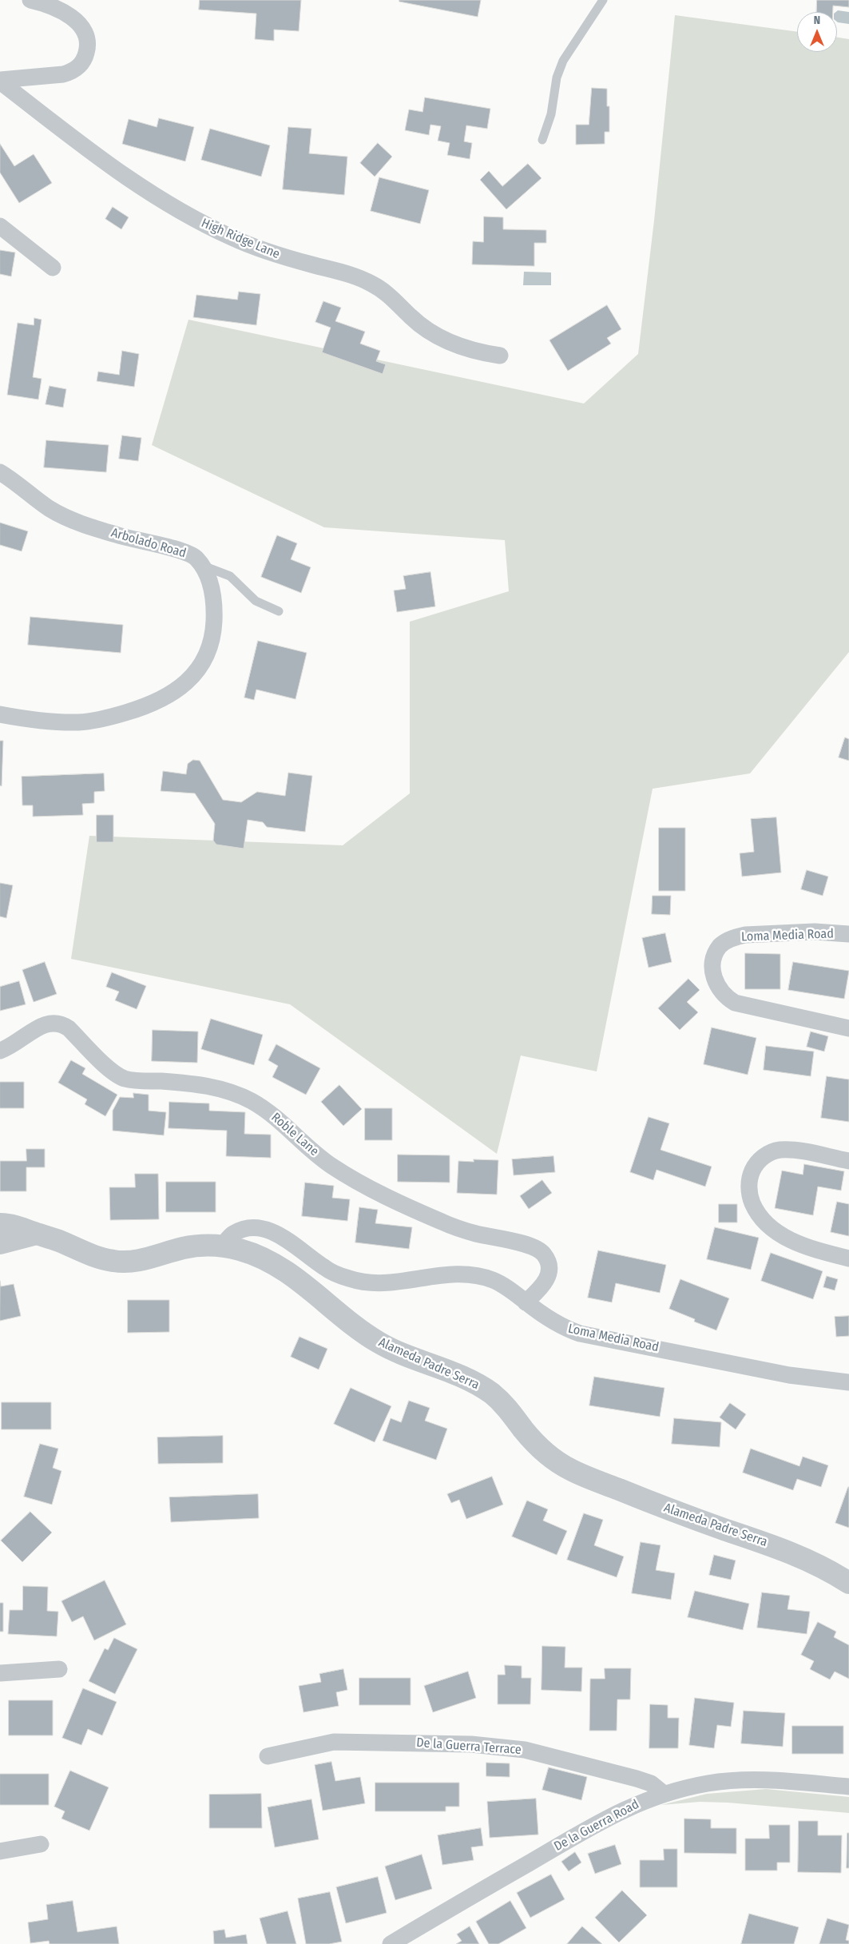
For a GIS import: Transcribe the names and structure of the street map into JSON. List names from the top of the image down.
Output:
{
  "streets": {
    "street": [
      "High Ridge Lane",
      "Arbolado Road",
      "Loma Media Road",
      "Roble Lane",
      "Alameda Padre Serra",
      "De la Guerra Terrace",
      "De la Guerra Road"
    ]
  },
  "crossings": [
    ["Loma Media Road", "Roble Lane"],
    ["Loma Media Road", "Alameda Padre Serra"],
    ["De la Guerra Terrace", "De la Guerra Road"]
  ],
  "north": "top"
}
